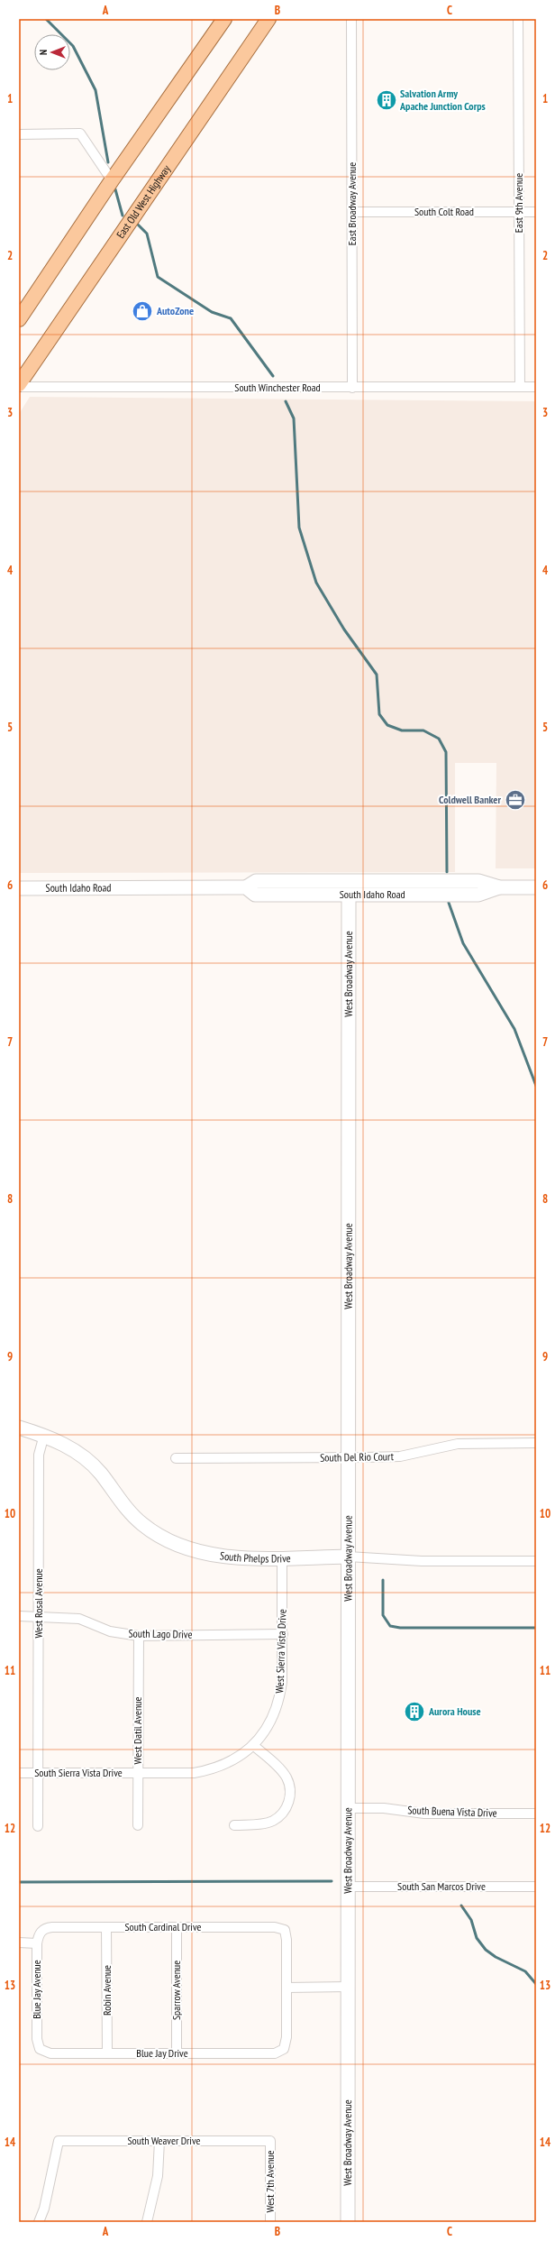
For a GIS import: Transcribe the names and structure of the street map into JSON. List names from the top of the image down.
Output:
{
  "streets": {
    "main road": [
      "East Old West Highway",
      "South Idaho Road",
      "West Broadway Avenue",
      "South Phelps Drive"
    ],
    "street": [
      "East 9th Avenue",
      "East Broadway Avenue",
      "South Colt Road",
      "South Winchester Road",
      "South Del Rio Court",
      "West Rosal Avenue",
      "South Lago Drive",
      "West Sierra Vista Drive",
      "West Datil Avenue",
      "South Sierra Vista Drive",
      "South Buena Vista Drive",
      "South San Marcos Drive",
      "South Cardinal Drive",
      "Blue Jay Avenue",
      "Robin Avenue",
      "Sparrow Avenue",
      "Blue Jay Drive",
      "South Weaver Drive",
      "West 7th Avenue"
    ]
  },
  "crossings": [
    ["East 9th Avenue", "South Colt Road"],
    ["East 9th Avenue", "South Winchester Road"],
    ["East Broadway Avenue", "South Colt Road"],
    ["East Broadway Avenue", "South Winchester Road"],
    ["South Idaho Road", "West Broadway Avenue"],
    ["West Broadway Avenue", "South Del Rio Court"],
    ["West Broadway Avenue", "South Phelps Drive"],
    ["West Broadway Avenue", "South Buena Vista Drive"],
    ["West Broadway Avenue", "South San Marcos Drive"],
    ["South Phelps Drive", "West Rosal Avenue"],
    ["South Phelps Drive", "West Sierra Vista Drive"],
    ["West Rosal Avenue", "South Lago Drive"],
    ["West Rosal Avenue", "South Sierra Vista Drive"],
    ["South Lago Drive", "West Sierra Vista Drive"],
    ["South Lago Drive", "West Datil Avenue"],
    ["West Sierra Vista Drive", "West Datil Avenue"],
    ["West Sierra Vista Drive", "South Sierra Vista Drive"],
    ["West Datil Avenue", "South Sierra Vista Drive"],
    ["South Cardinal Drive", "Blue Jay Avenue"],
    ["South Cardinal Drive", "Robin Avenue"],
    ["South Cardinal Drive", "Sparrow Avenue"],
    ["South Cardinal Drive", "Blue Jay Drive"],
    ["Blue Jay Avenue", "Blue Jay Drive"],
    ["Robin Avenue", "Blue Jay Drive"],
    ["Sparrow Avenue", "Blue Jay Drive"],
    ["South Weaver Drive", "West 7th Avenue"]
  ],
  "places": {
    "building": ["Salvation Army Apache Junction Corps", "Aurora House"],
    "shop": ["AutoZone"],
    "office": ["Coldwell Banker"]
  },
  "north": "left",
  "grid": {
    "columns": ["A", "B", "C"],
    "rows": [
      "1",
      "2",
      "3",
      "4",
      "5",
      "6",
      "7",
      "8",
      "9",
      "10",
      "11",
      "12",
      "13",
      "14"
    ]
  }
}
